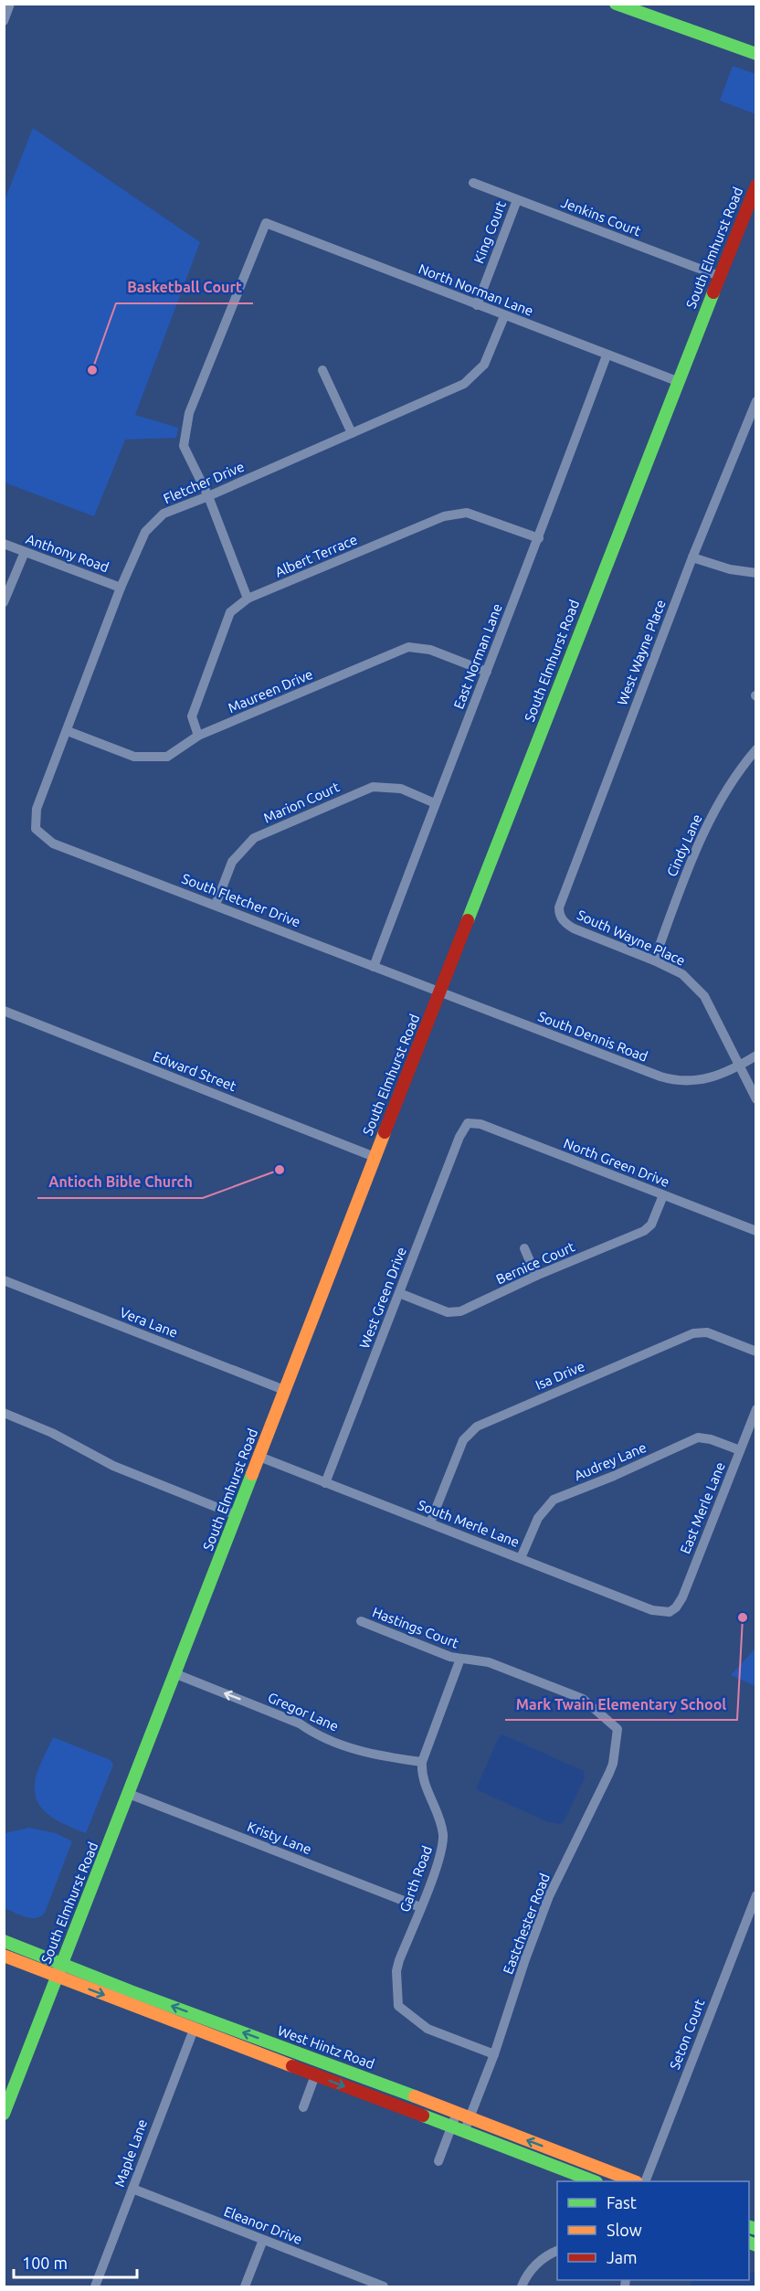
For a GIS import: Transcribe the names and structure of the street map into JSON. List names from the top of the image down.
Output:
{
  "streets": {
    "main road": ["South Elmhurst Road", "West Hintz Road"],
    "street": [
      "Jenkins Court",
      "King Court",
      "North Norman Lane",
      "Fletcher Drive",
      "Anthony Road",
      "Albert Terrace",
      "West Wayne Place",
      "East Norman Lane",
      "Maureen Drive",
      "Marion Court",
      "Cindy Lane",
      "South Fletcher Drive",
      "South Wayne Place",
      "South Dennis Road",
      "Edward Street",
      "North Green Drive",
      "Bernice Court",
      "West Green Drive",
      "Vera Lane",
      "Isa Drive",
      "Audrey Lane",
      "East Merle Lane",
      "South Merle Lane",
      "Hastings Court",
      "Gregor Lane",
      "Kristy Lane",
      "Garth Road",
      "Eastchester Road",
      "Seton Court",
      "Maple Lane",
      "Eleanor Drive"
    ]
  },
  "crossings": [
    ["Jenkins Court", "King Court"],
    ["Jenkins Court", "South Elmhurst Road"],
    ["King Court", "North Norman Lane"],
    ["South Elmhurst Road", "North Norman Lane"],
    ["South Elmhurst Road", "South Fletcher Drive"],
    ["South Elmhurst Road", "South Dennis Road"],
    ["South Elmhurst Road", "Edward Street"],
    ["South Elmhurst Road", "Vera Lane"],
    ["South Elmhurst Road", "South Merle Lane"],
    ["South Elmhurst Road", "Gregor Lane"],
    ["South Elmhurst Road", "Kristy Lane"],
    ["South Elmhurst Road", "West Hintz Road"],
    ["North Norman Lane", "Fletcher Drive"],
    ["North Norman Lane", "East Norman Lane"],
    ["Fletcher Drive", "Anthony Road"],
    ["Fletcher Drive", "Maureen Drive"],
    ["Fletcher Drive", "South Fletcher Drive"],
    ["Albert Terrace", "East Norman Lane"],
    ["Albert Terrace", "Maureen Drive"],
    ["West Wayne Place", "South Wayne Place"],
    ["East Norman Lane", "Maureen Drive"],
    ["East Norman Lane", "Marion Court"],
    ["East Norman Lane", "South Fletcher Drive"],
    ["Marion Court", "South Fletcher Drive"],
    ["Cindy Lane", "South Wayne Place"],
    ["South Fletcher Drive", "South Dennis Road"],
    ["South Wayne Place", "South Dennis Road"],
    ["North Green Drive", "Bernice Court"],
    ["North Green Drive", "West Green Drive"],
    ["Bernice Court", "West Green Drive"],
    ["West Green Drive", "South Merle Lane"],
    ["Isa Drive", "South Merle Lane"],
    ["Audrey Lane", "East Merle Lane"],
    ["Audrey Lane", "South Merle Lane"],
    ["East Merle Lane", "South Merle Lane"],
    ["Hastings Court", "Eastchester Road"],
    ["Gregor Lane", "Garth Road"],
    ["Kristy Lane", "Garth Road"],
    ["Garth Road", "Eastchester Road"],
    ["Eastchester Road", "West Hintz Road"],
    ["Maple Lane", "Eleanor Drive"]
  ],
  "one_way": ["Gregor Lane"],
  "places": ["Basketball Court", "Antioch Bible Church", "Mark Twain Elementary School"],
  "legend": ["Fast", "Slow", "Jam"],
  "scale_bar": "100 m"
}
